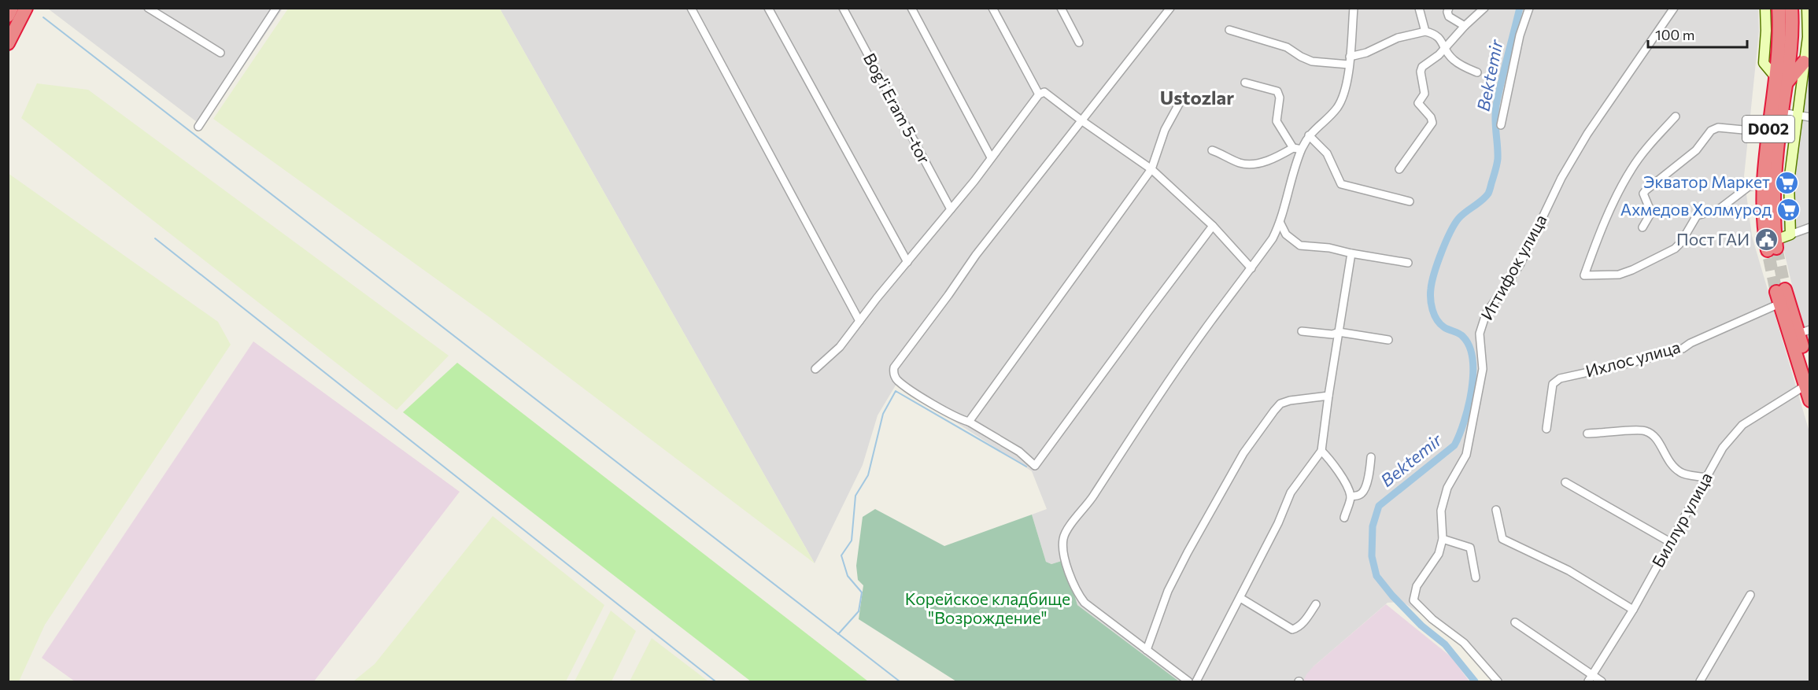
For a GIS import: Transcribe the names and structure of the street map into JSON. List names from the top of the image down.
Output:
{
  "streets": {
    "highway": ["D002"],
    "street": [
      "Bog'i Eram 5-tor",
      "Иттифок улица",
      "Ихлос улица",
      "Биллур улица"
    ]
  },
  "districts": ["Ustozlar"],
  "water": ["Bektemir"],
  "parks": ["Корейское кладбище \"Возрождение\""],
  "places": {
    "supermarket": ["Экватор Маркет", "Ахмедов Холмурод"],
    "public building": ["Пост ГАИ"]
  },
  "scale_bar": "100 m"
}
